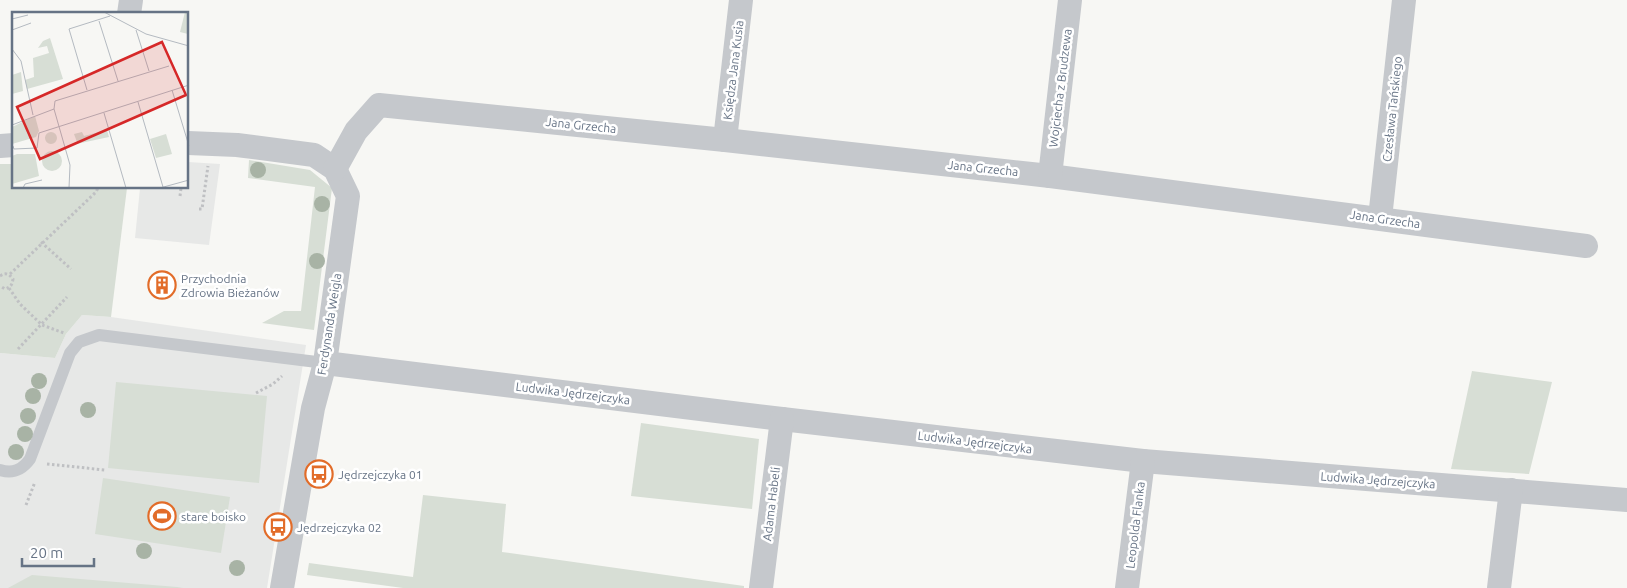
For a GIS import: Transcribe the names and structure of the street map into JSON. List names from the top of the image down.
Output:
{
  "streets": {
    "street": [
      "Księdza Jana Kusia",
      "Wojciecha z Brudzewa",
      "Czesława Tańskiego",
      "Jana Grzecha",
      "Ferdynanda Weigla",
      "Ludwika Jędrzejczyka",
      "Adama Habeli",
      "Leopolda Flanka"
    ]
  },
  "crossings": [
    ["Księdza Jana Kusia", "Jana Grzecha"],
    ["Wojciecha z Brudzewa", "Jana Grzecha"],
    ["Czesława Tańskiego", "Jana Grzecha"],
    ["Jana Grzecha", "Ferdynanda Weigla"],
    ["Ferdynanda Weigla", "Ludwika Jędrzejczyka"],
    ["Ludwika Jędrzejczyka", "Adama Habeli"],
    ["Ludwika Jędrzejczyka", "Leopolda Flanka"]
  ],
  "places": {
    "building": ["Przychodnia Zdrowia Bieżanów"],
    "bus stop": ["Jędrzejczyka 01", "Jędrzejczyka 02"],
    "sports": ["stare boisko"]
  },
  "scale_bar": "20 m"
}
